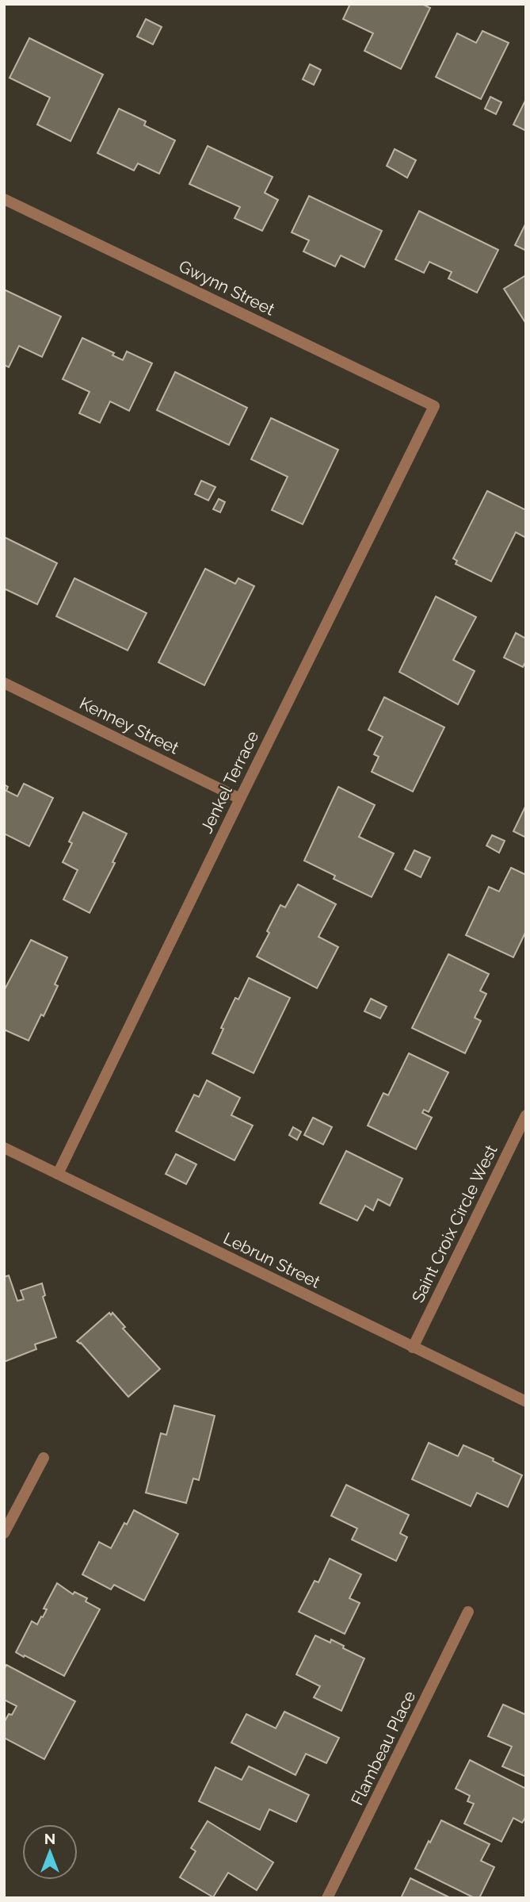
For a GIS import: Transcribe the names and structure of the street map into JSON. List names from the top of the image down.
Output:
{
  "streets": {
    "street": [
      "Gwynn Street",
      "Kenney Street",
      "Jenkel Terrace",
      "Saint Croix Circle West",
      "Lebrun Street",
      "Flambeau Place"
    ]
  },
  "crossings": [
    ["Gwynn Street", "Jenkel Terrace"],
    ["Kenney Street", "Jenkel Terrace"],
    ["Jenkel Terrace", "Lebrun Street"],
    ["Saint Croix Circle West", "Lebrun Street"]
  ],
  "north": "top"
}
